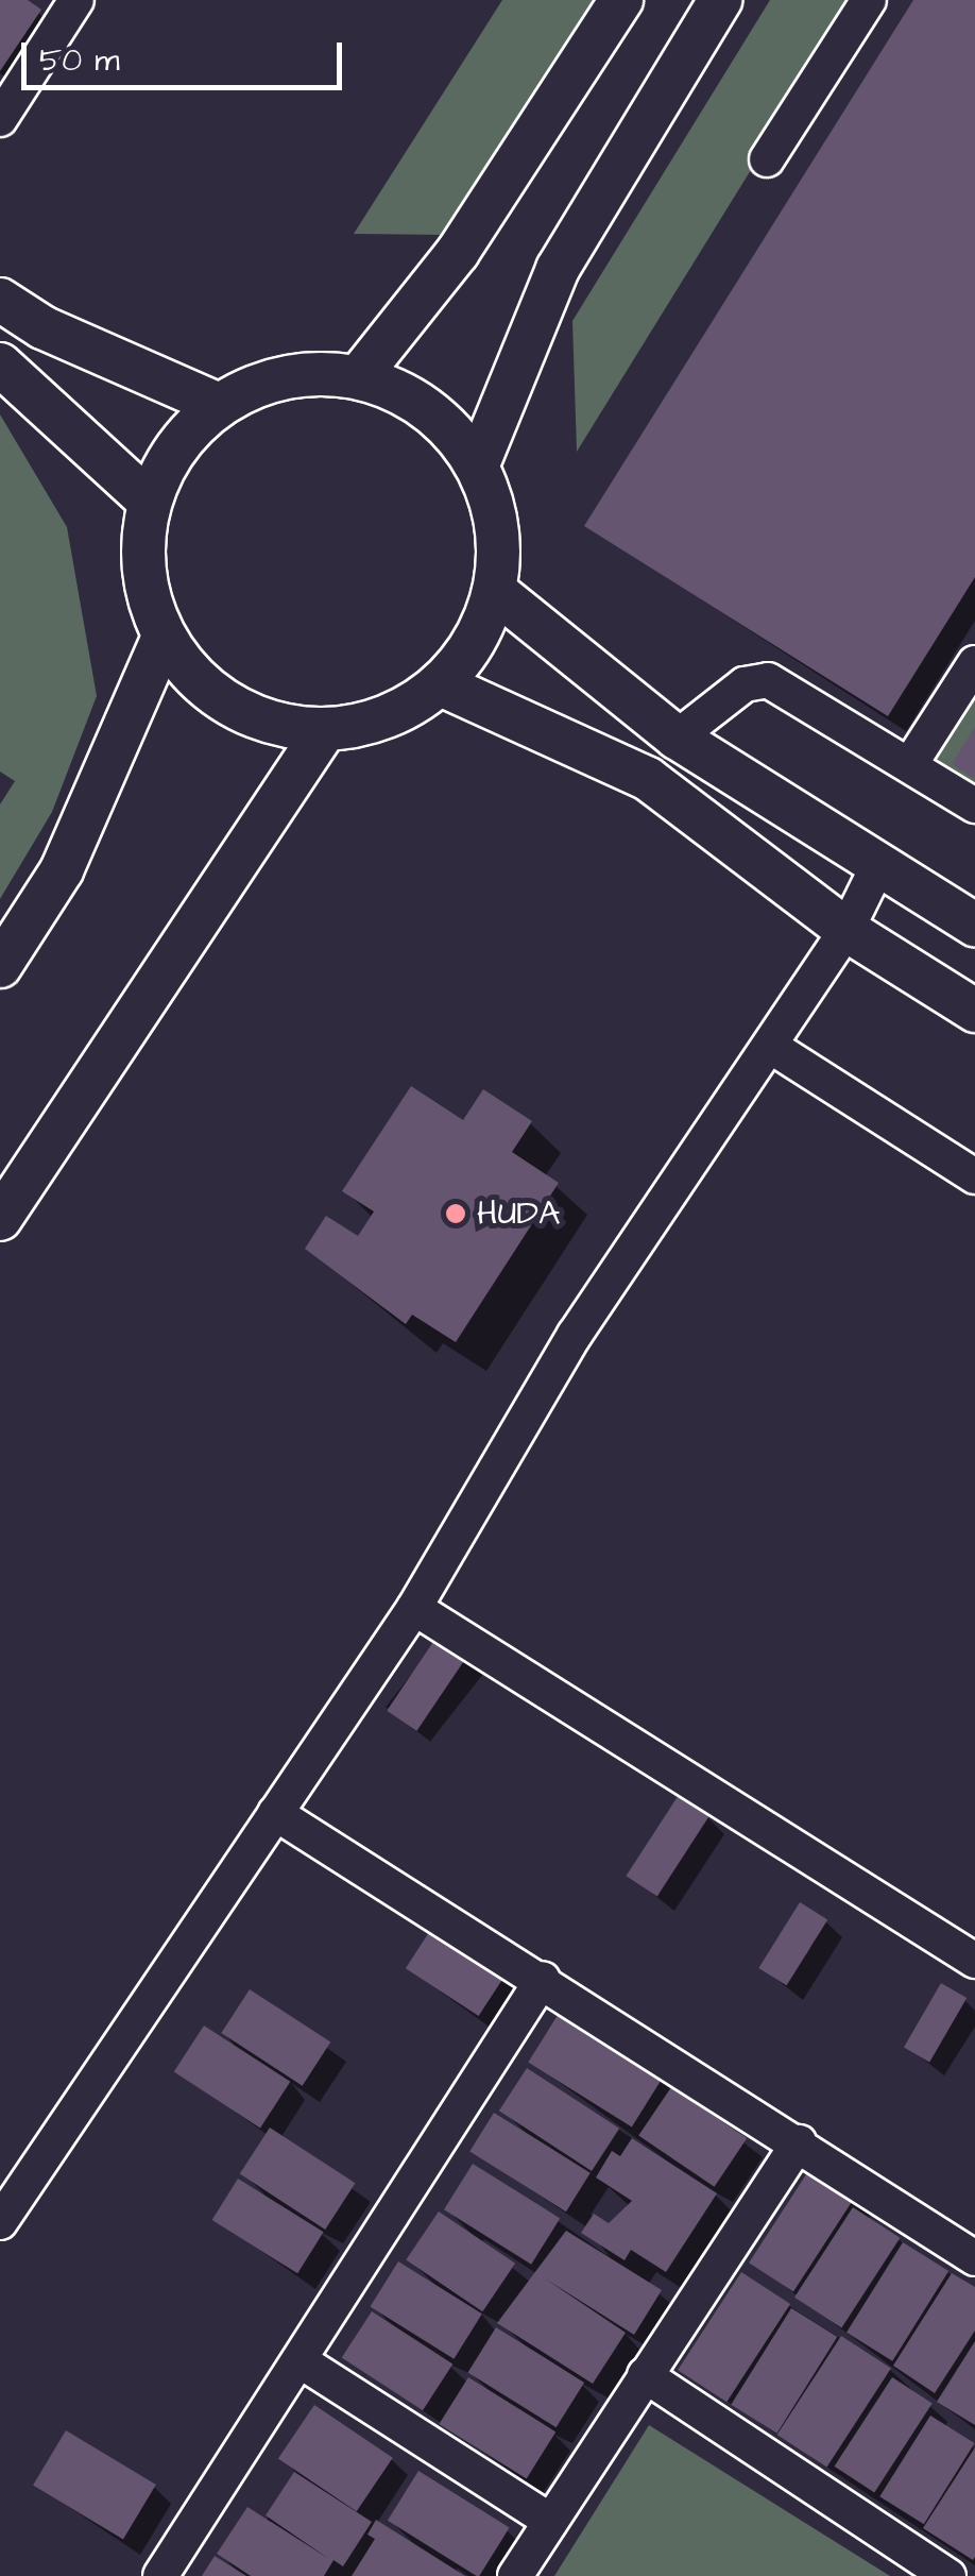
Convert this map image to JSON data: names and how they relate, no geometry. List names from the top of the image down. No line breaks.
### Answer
{"places":["HUDA"],"scale_bar":"50 m"}
